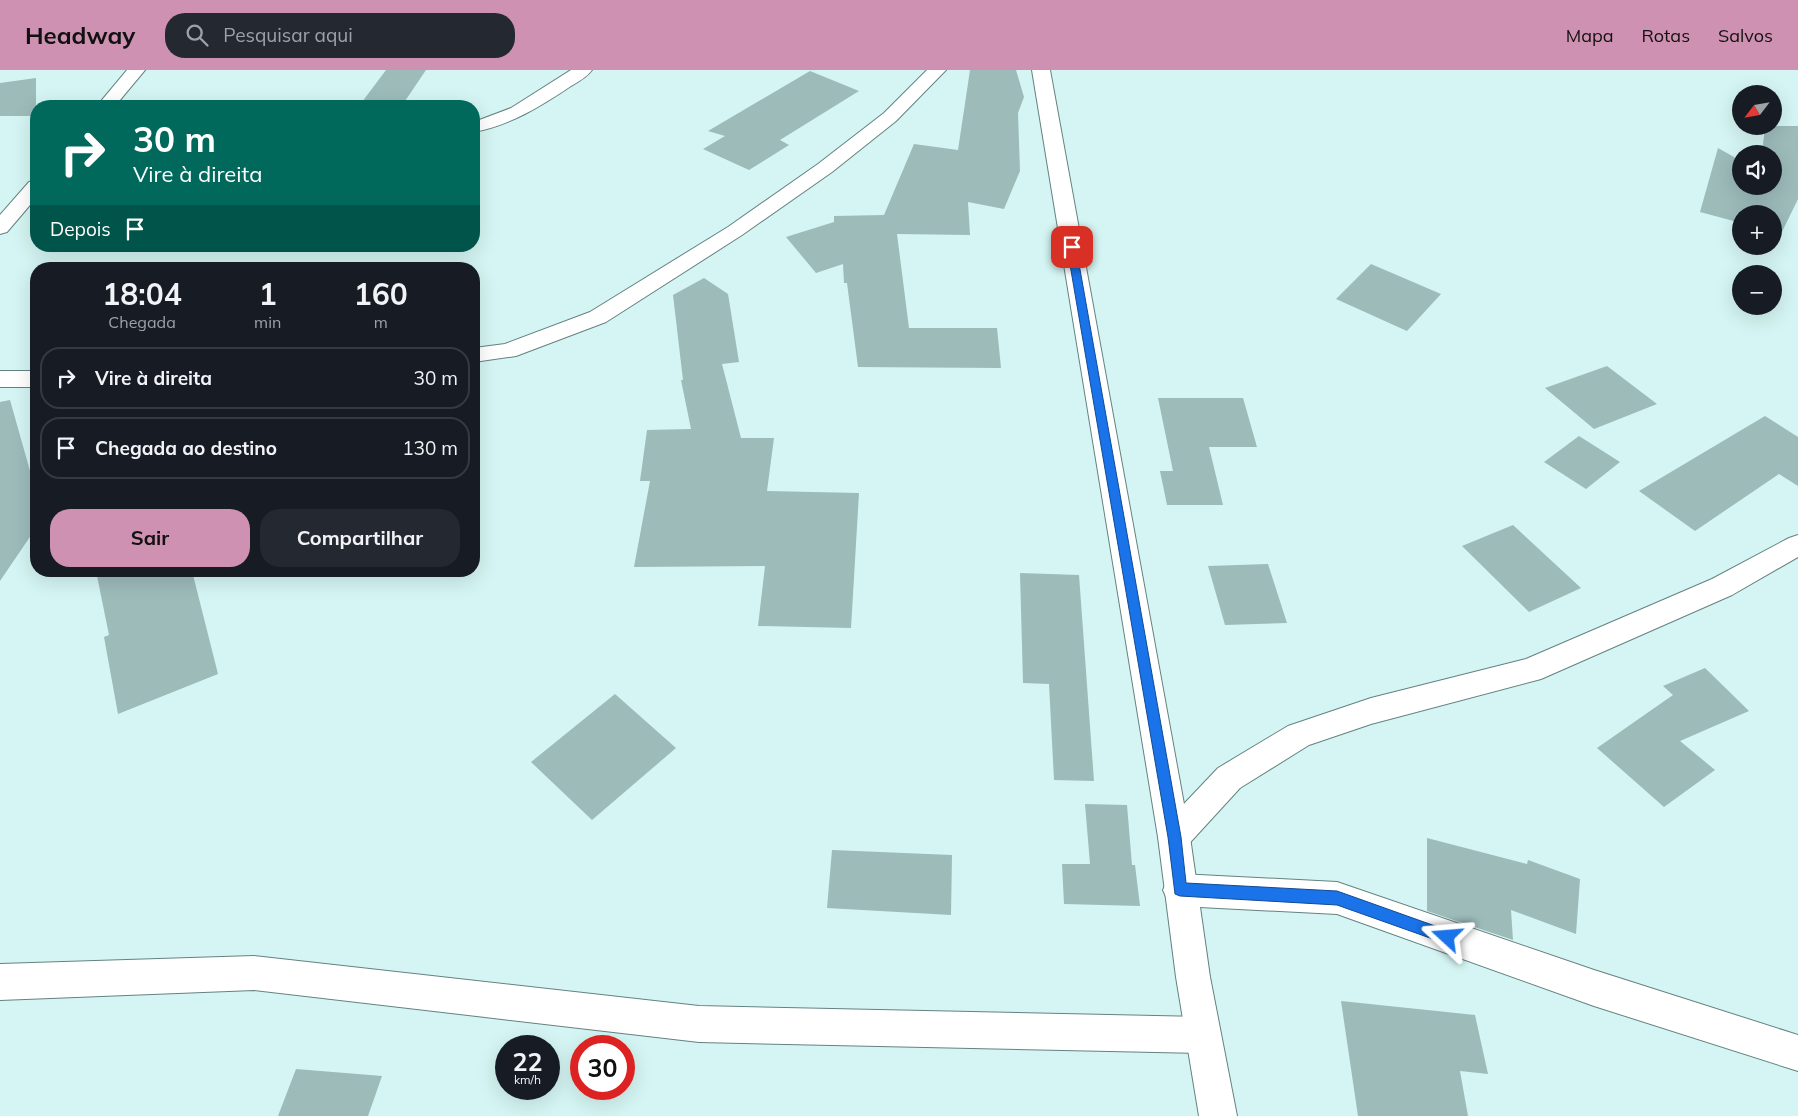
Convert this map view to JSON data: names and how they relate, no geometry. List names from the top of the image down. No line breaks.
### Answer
{"north":"bottom left","page":{"header":"Headway","search":"Pesquisar aqui","nav":["Mapa","Rotas","Salvos"],"map_buttons":["+","−"],"turn":["30 m","Vire à direita"],"then":"Depois","eta":["18:04","Chegada","1","min","160","m"],"list":[{"name":"Vire à direita","value":"30 m"},{"name":"Chegada ao destino","value":"130 m"}],"buttons":["Sair","Compartilhar"],"speed":"22 km/h","limit":"30"}}
